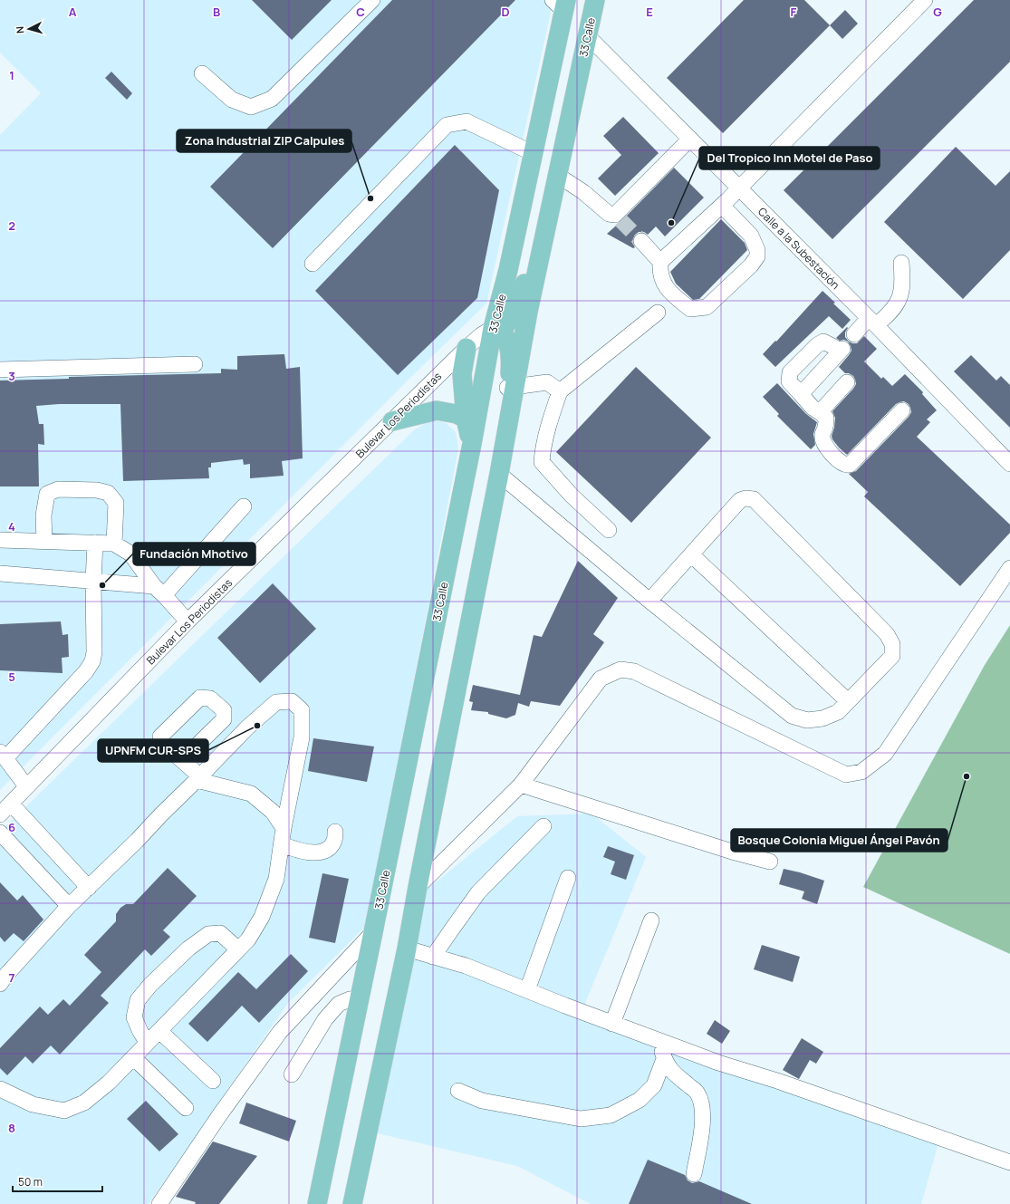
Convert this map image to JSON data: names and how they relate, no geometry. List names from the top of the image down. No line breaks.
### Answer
{"streets":{"main road":["33 Calle"],"street":["Calle a la Subestación","Bulevar Los Periodistas"]},"crossings":[["33 Calle","Calle a la Subestación"],["33 Calle","Bulevar Los Periodistas"]],"places":["Zona Industrial ZIP Calpules","Del Tropico Inn Motel de Paso","Fundación Mhotivo","UPNFM CUR-SPS","Bosque Colonia Miguel Ángel Pavón"],"scale_bar":"50 m","north":"left","grid":{"columns":["A","B","C","D","E","F","G"],"rows":["1","2","3","4","5","6","7","8"]}}
